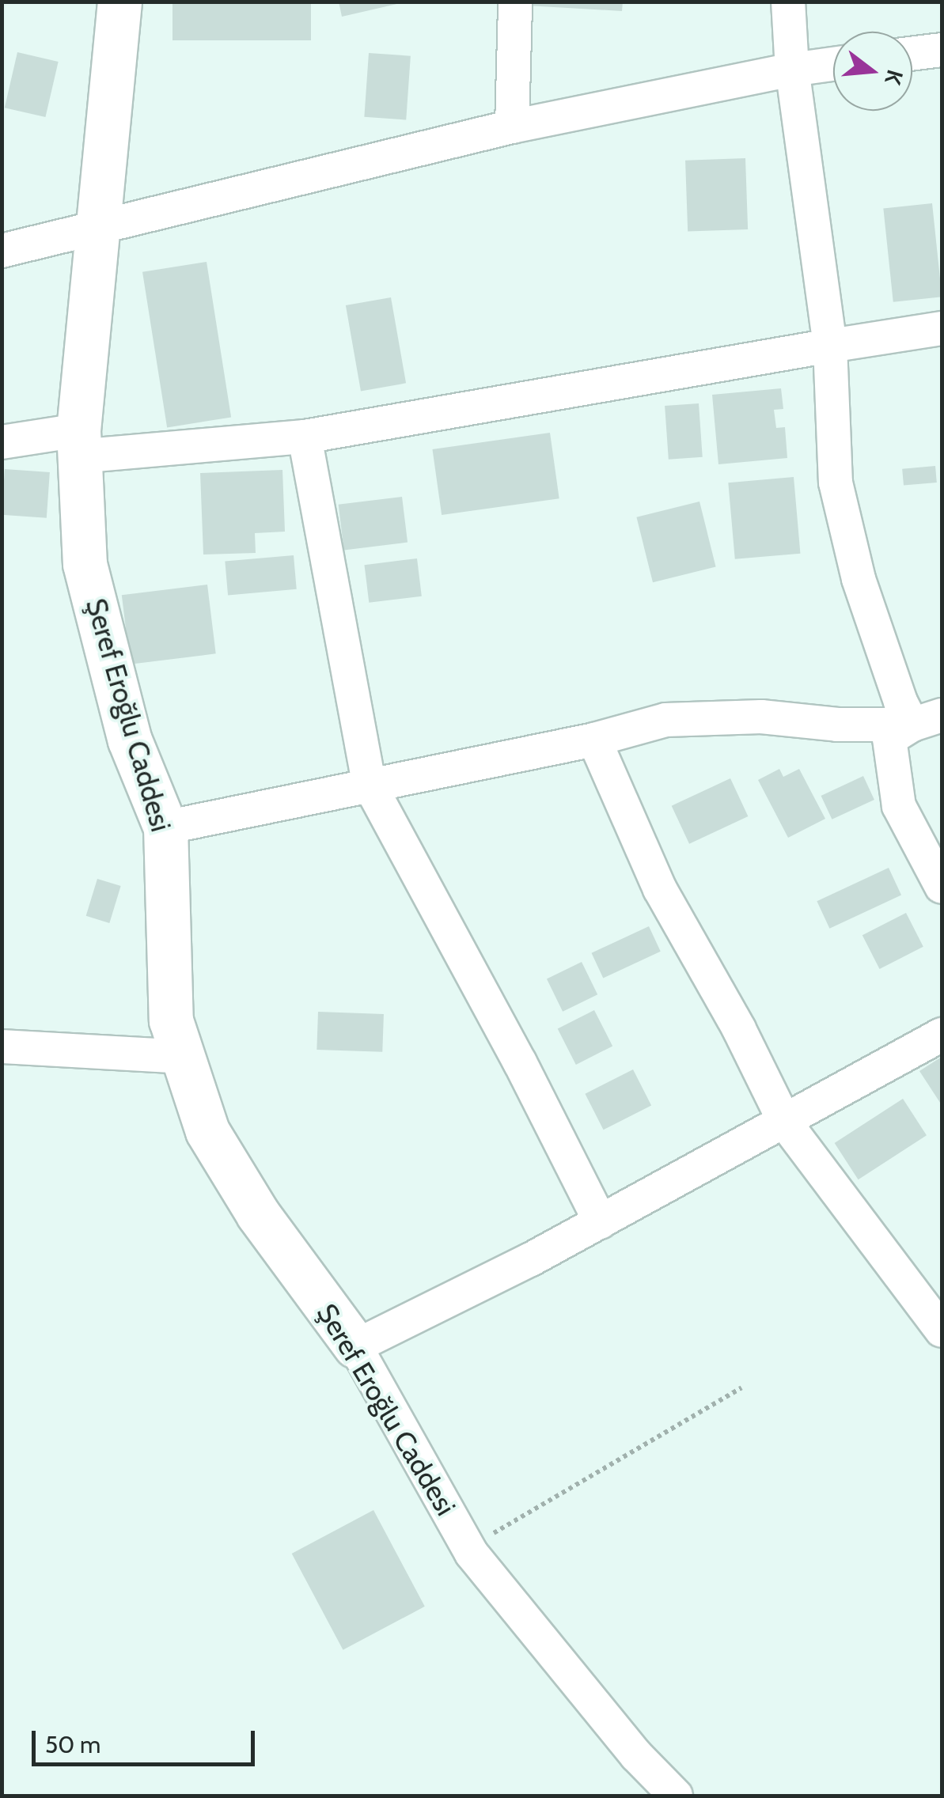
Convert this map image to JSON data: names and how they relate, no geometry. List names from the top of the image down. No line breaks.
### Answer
{"streets":{"street":["Şeref Eroğlu Caddesi"]},"scale_bar":"50 m","north":"right"}
